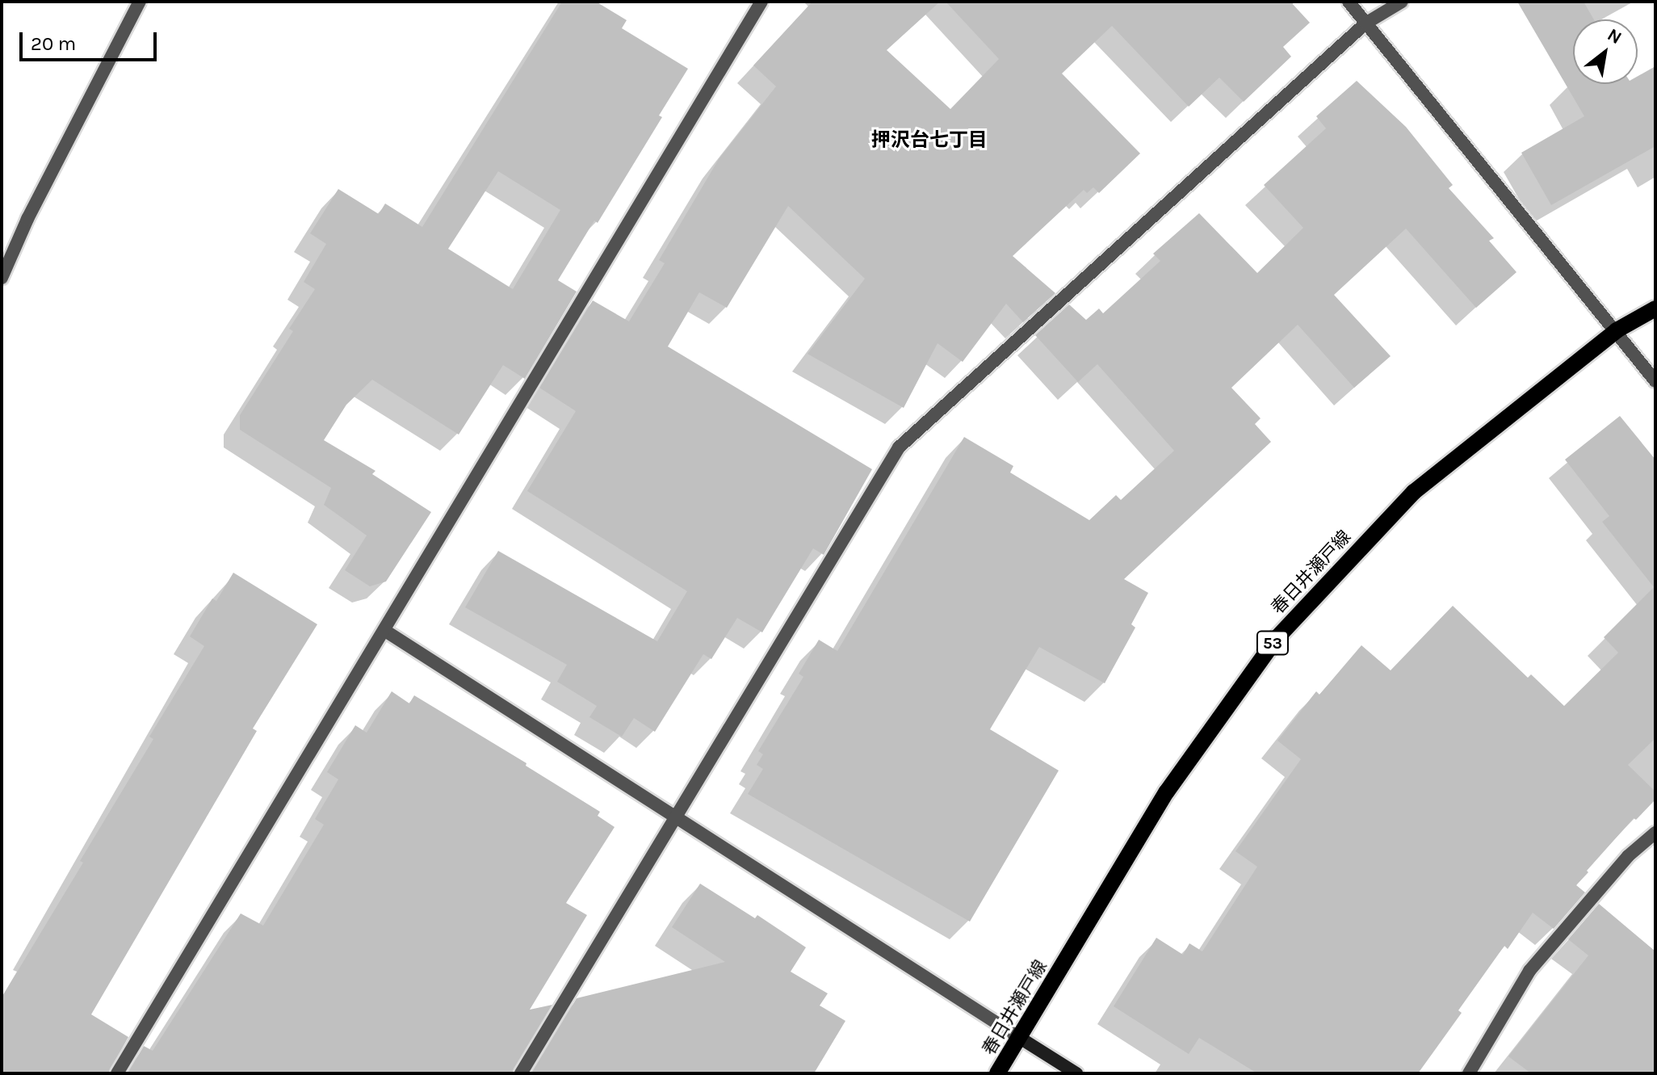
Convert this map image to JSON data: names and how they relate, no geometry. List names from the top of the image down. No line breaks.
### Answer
{"streets":{"main road":["春日井瀬戸線","53"]},"districts":["押沢台七丁目"],"scale_bar":"20 m","north":"top right"}
